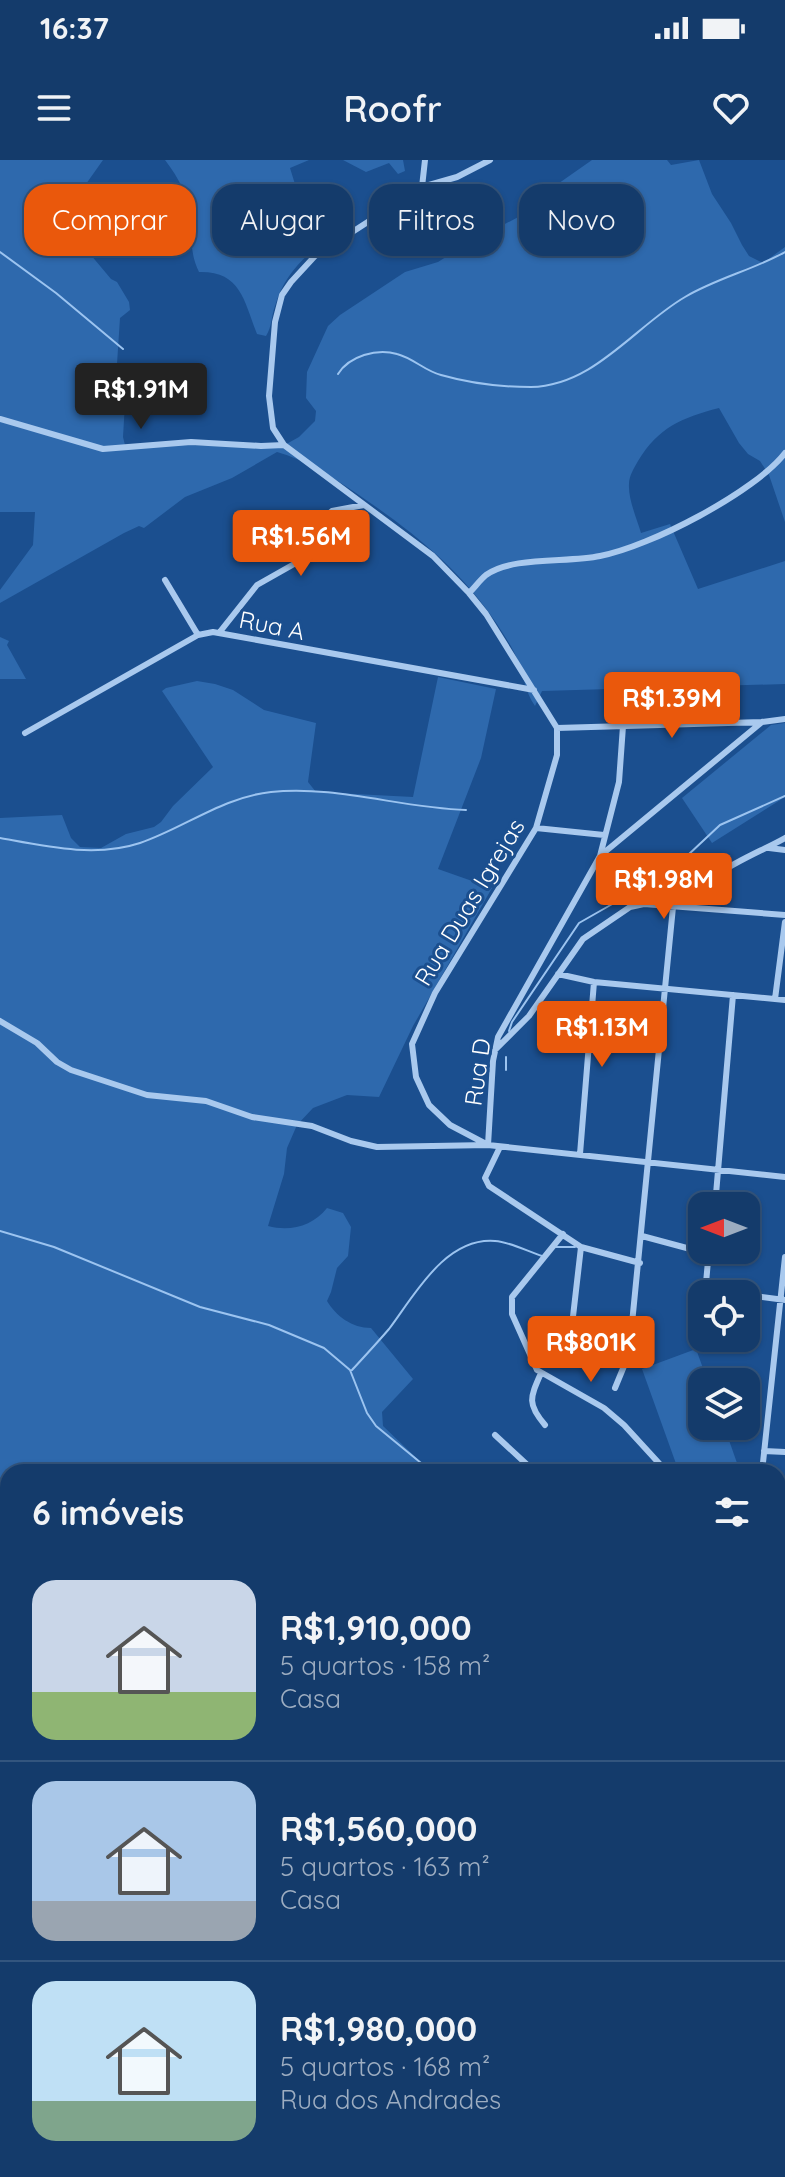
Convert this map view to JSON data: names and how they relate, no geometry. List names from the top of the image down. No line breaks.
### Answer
{"streets":{"street":["Rua A","Rua Duas Igrejas","Rua D"]},"crossings":[["Rua Duas Igrejas","Rua D"]],"north":"left","page":{"status":"16:37","header":"Roofr","chip":["Comprar","Alugar","Filtros","Novo"],"price":["R$1.91M","R$1.56M","R$1.39M","R$1.98M","R$1.13M","R$801K"],"heading":"6 imóveis","list":[{"name":"R$1,910,000","note":"5 quartos · 158 m² · Casa"},{"name":"R$1,560,000","note":"5 quartos · 163 m² · Casa"},{"name":"R$1,980,000","note":"5 quartos · 168 m² · Rua dos Andrades"}]}}
